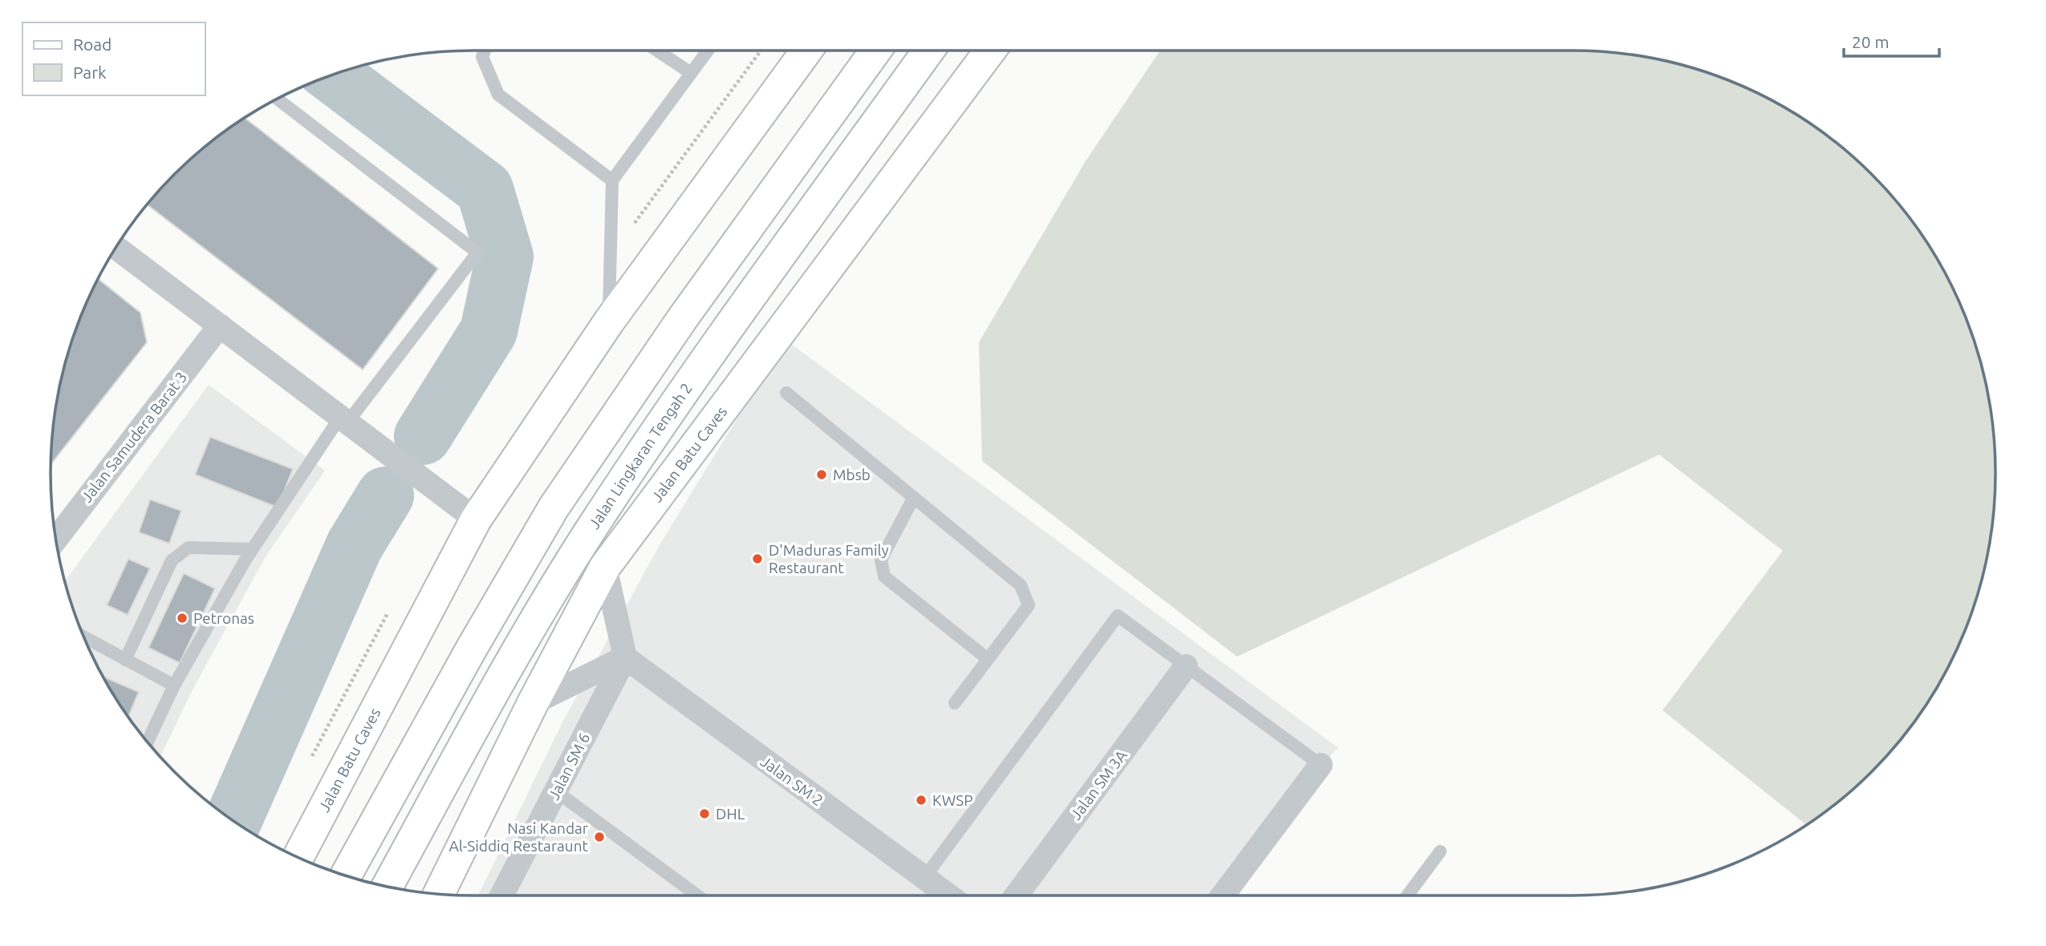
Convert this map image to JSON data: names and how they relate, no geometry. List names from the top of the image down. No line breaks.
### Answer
{"streets":{"main road":["Jalan Batu Caves","Jalan Lingkaran Tengah 2"],"street":["Jalan Samudera Barat 3","Jalan SM 6","Jalan SM 2","Jalan SM 3A"]},"crossings":[["Jalan SM 6","Jalan SM 2"]],"places":["Mbsb","D'Maduras Family Restaurant","Petronas","KWSP","DHL","Nasi Kandar Al-Siddiq Restaraunt"],"legend":["Road","Park"],"scale_bar":"20 m"}
